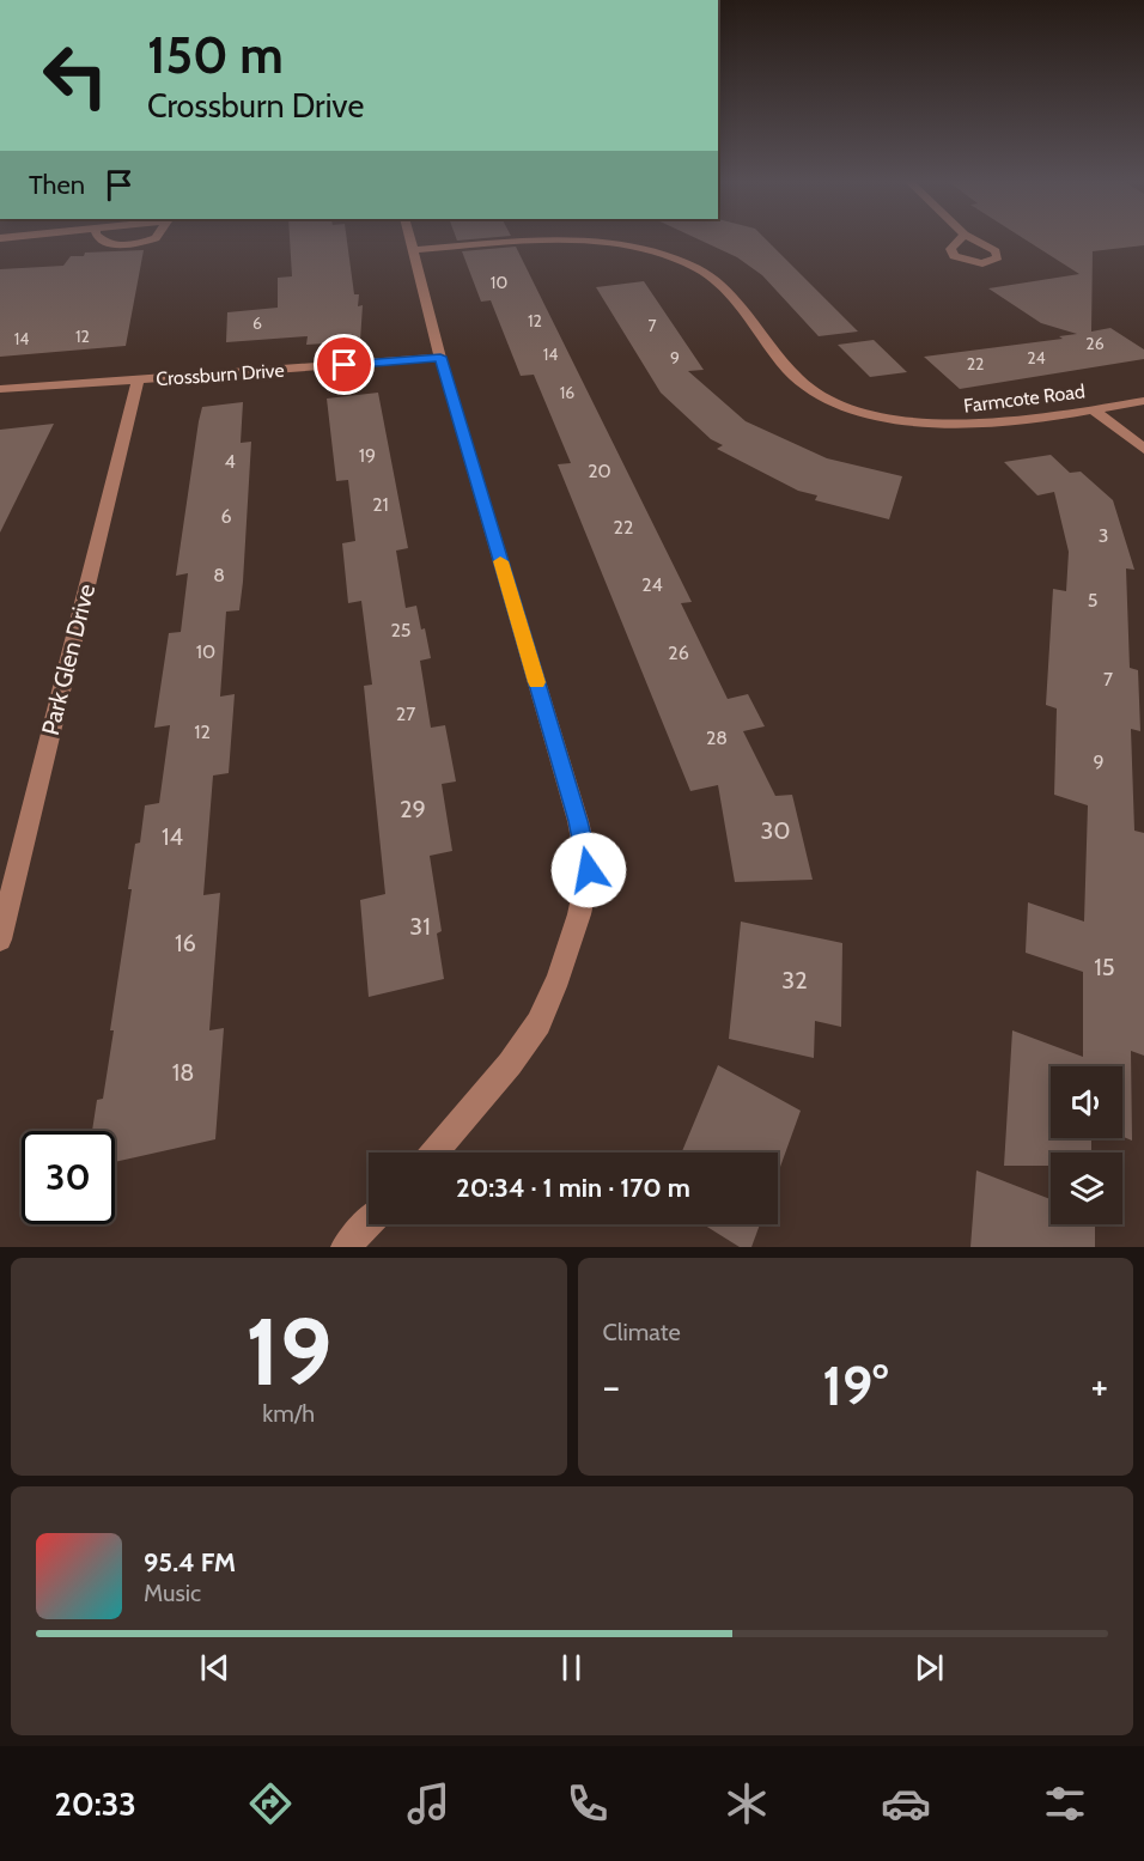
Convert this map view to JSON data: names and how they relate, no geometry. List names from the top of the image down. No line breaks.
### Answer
{"streets":{"street":["Crossburn Drive","Farmcote Road","Park Glen Drive"]},"crossings":[["Crossburn Drive","Park Glen Drive"]],"house_numbers":["10","12","6","7","12","14","26","14","9","24","22","16","19","4","20","21","6","22","3","8","24","5","25","10","26","7","27","12","28","9","29","30","14","31","16","15","32","18"],"page":{"turn":["150 m","Crossburn Drive"],"then":"Then","limit":"30","trip":"20:34 · 1 min · 170 m","tile":[["19","km/h"],"Climate"],"heat":["−","19°","+"],"song":["95.4 FM","Music"],"tabs":"20:33"}}
